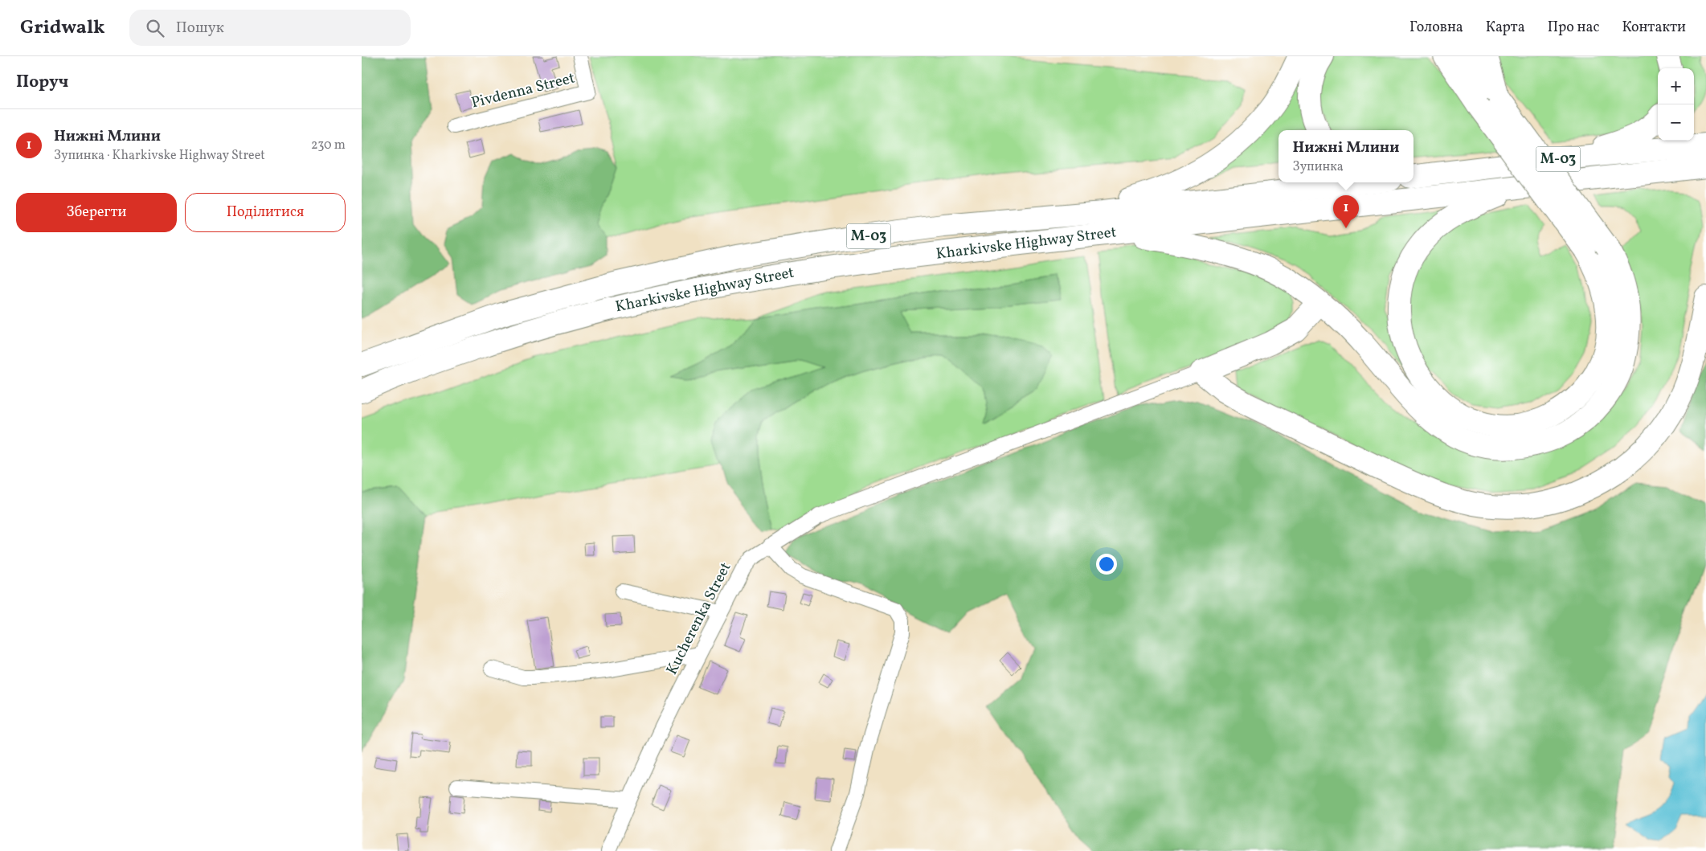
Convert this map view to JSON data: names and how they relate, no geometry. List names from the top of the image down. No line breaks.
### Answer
{"streets":{"highway":["М-03","Kharkivske Highway Street"],"street":["Pivdenna Street","Kucherenka Street"]},"page":{"header":"Gridwalk","search":"Пошук","nav":["Головна","Карта","Про нас","Контакти"],"heading":"Поруч","map_buttons":["+","−"],"list":[{"mark":"1","name":"Нижні Млини","note":"Зупинка · Kharkivske Highway Street","value":"230 m"}],"popup":["Нижні Млини","Зупинка"],"buttons":["Зберегти","Поділитися"],"pins":"1"}}
